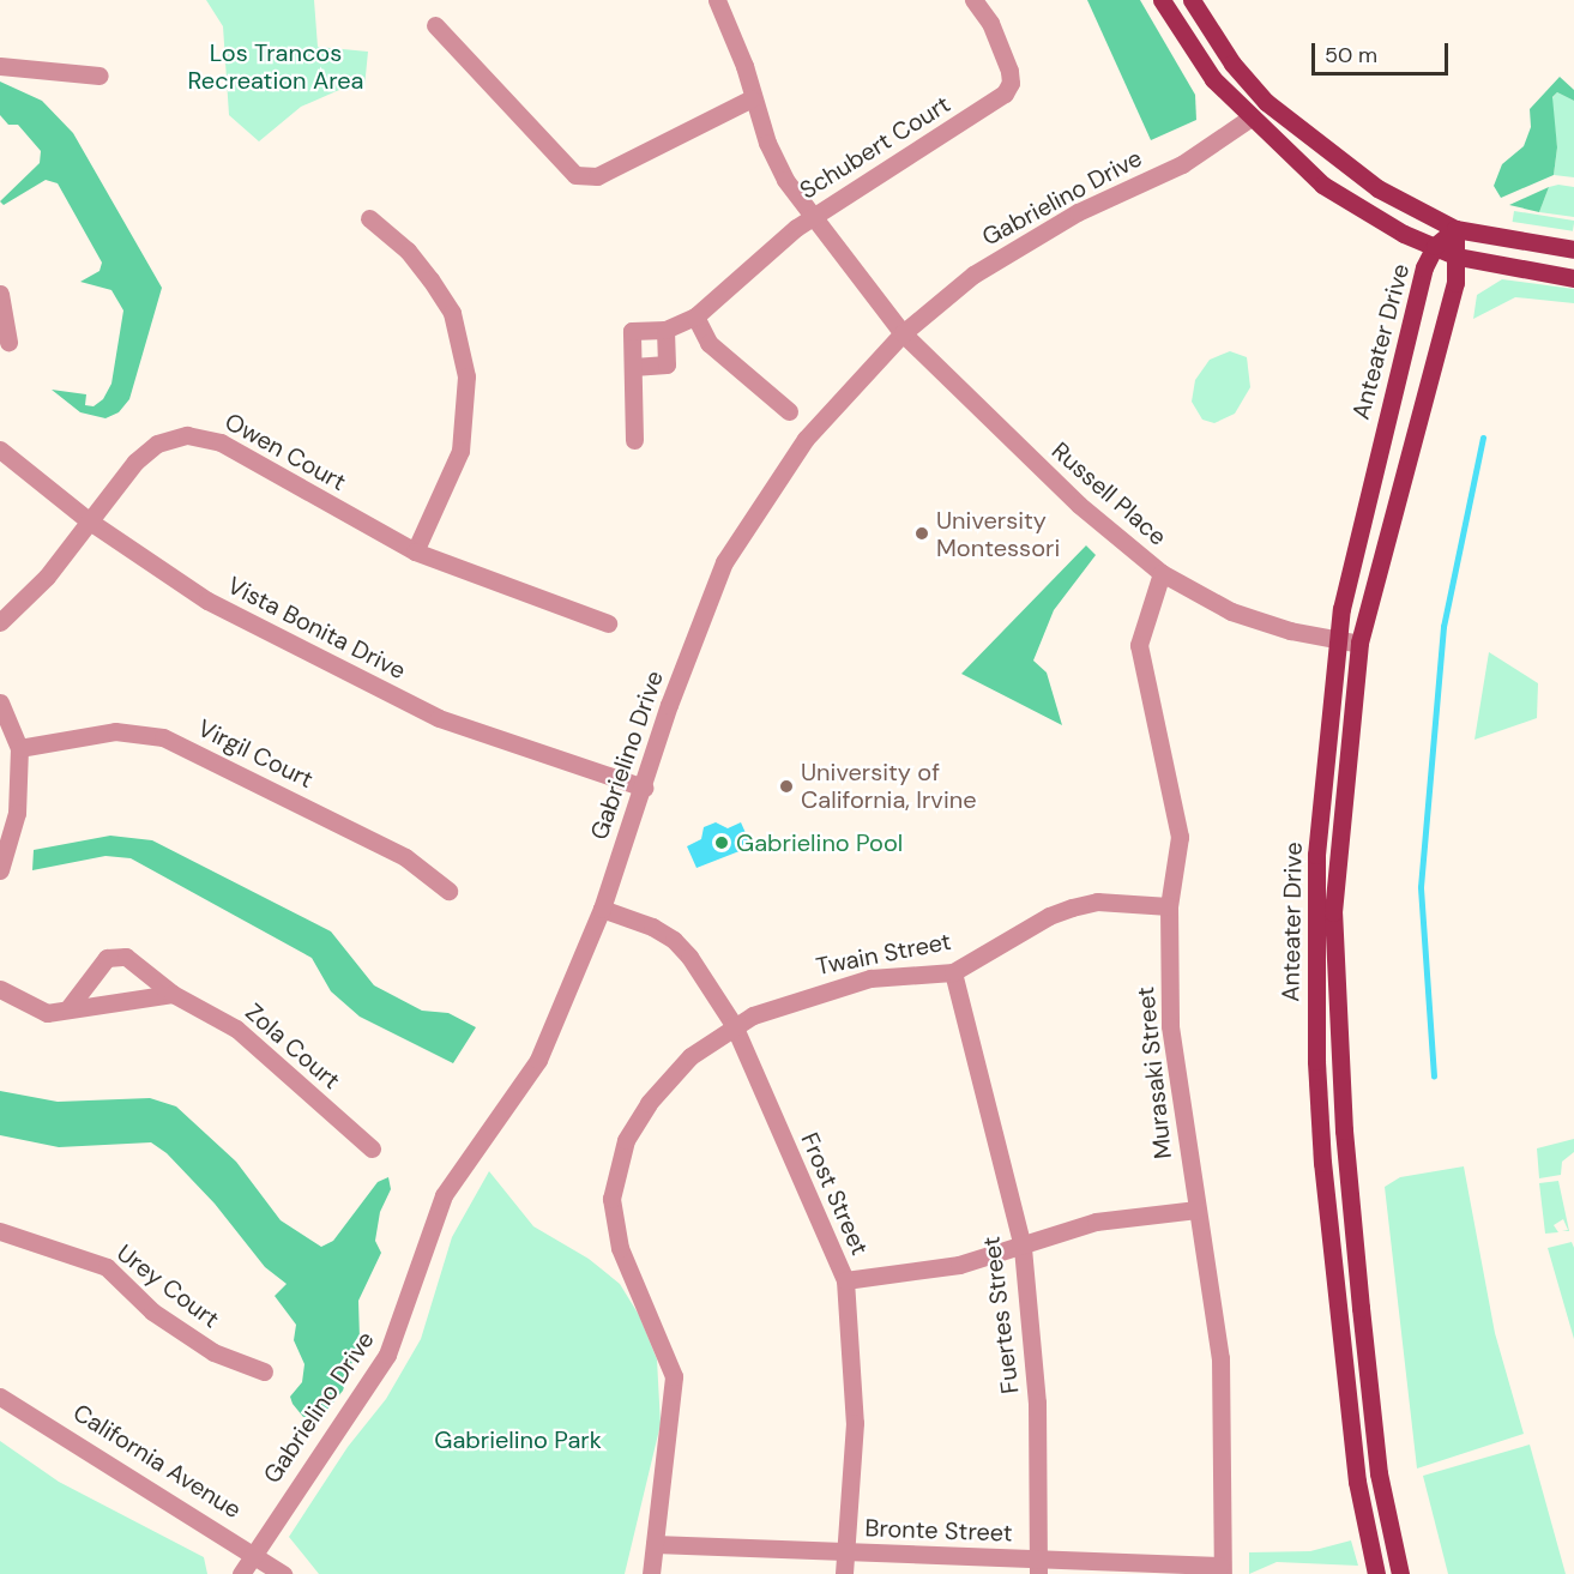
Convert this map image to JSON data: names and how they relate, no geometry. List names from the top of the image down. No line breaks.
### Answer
{"streets":{"main road":["Anteater Drive"],"street":["Schubert Court","Gabrielino Drive","Owen Court","Russell Place","Vista Bonita Drive","Virgil Court","Twain Street","Zola Court","Murasaki Street","Frost Street","Urey Court","Fuertes Street","California Avenue","Bronte Street"]},"crossings":[["Schubert Court","Russell Place"],["Gabrielino Drive","Russell Place"],["Gabrielino Drive","Vista Bonita Drive"],["Gabrielino Drive","Frost Street"],["Gabrielino Drive","California Avenue"],["Anteater Drive","Russell Place"],["Owen Court","Vista Bonita Drive"],["Russell Place","Murasaki Street"],["Twain Street","Murasaki Street"],["Twain Street","Frost Street"],["Twain Street","Fuertes Street"],["Twain Street","Bronte Street"],["Murasaki Street","Bronte Street"],["Frost Street","Bronte Street"],["Fuertes Street","Bronte Street"]],"parks":["Los Trancos Recreation Area","Gabrielino Park"],"places":["University Montessori","University of California, Irvine","Gabrielino Pool"],"scale_bar":"50 m"}
